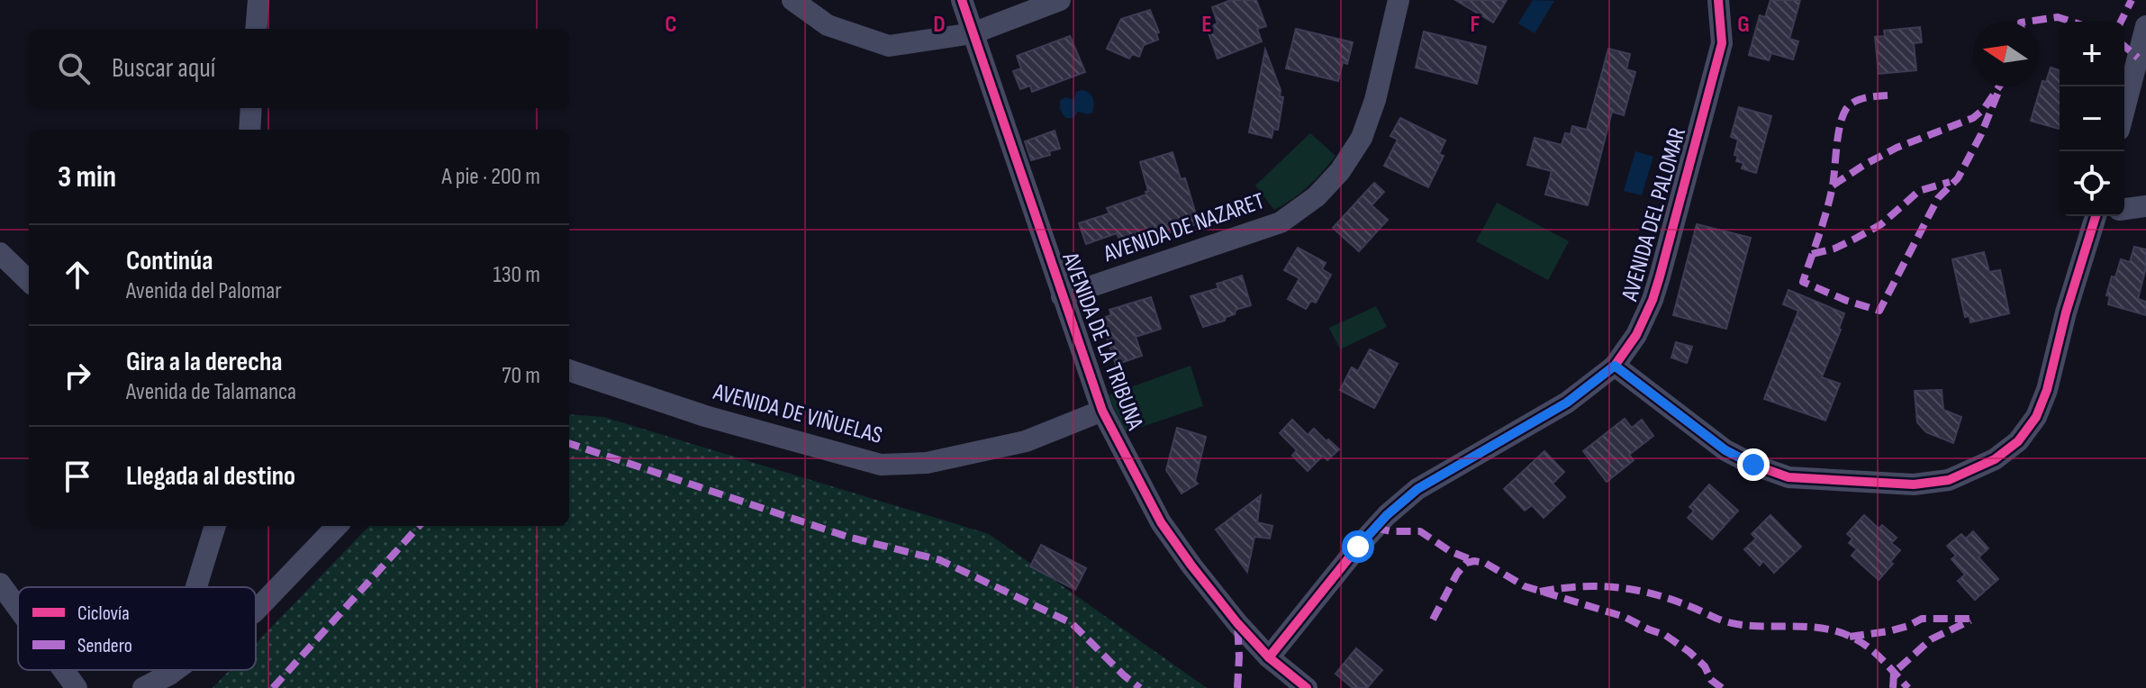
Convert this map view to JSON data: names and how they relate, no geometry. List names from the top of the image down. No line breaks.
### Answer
{"streets":{"street":["AVENIDA DEL PALOMAR","AVENIDA DE NAZARET","AVENIDA DE LA TRIBUNA","AVENIDA DE VIÑUELAS"]},"crossings":[["AVENIDA DEL PALOMAR","AVENIDA DE LA TRIBUNA"],["AVENIDA DE NAZARET","AVENIDA DE LA TRIBUNA"],["AVENIDA DE LA TRIBUNA","AVENIDA DE VIÑUELAS"]],"legend":["Ciclovía","Sendero"],"north":"left","page":{"map_buttons":["+","−"],"search":"Buscar aquí","heading":["3 min","A pie · 200 m"],"list":[["Continúa","Avenida del Palomar","130 m"],["Gira a la derecha","Avenida de Talamanca","70 m"],"Llegada al destino"]},"grid":{"columns":["C","D","E","F","G"]}}
